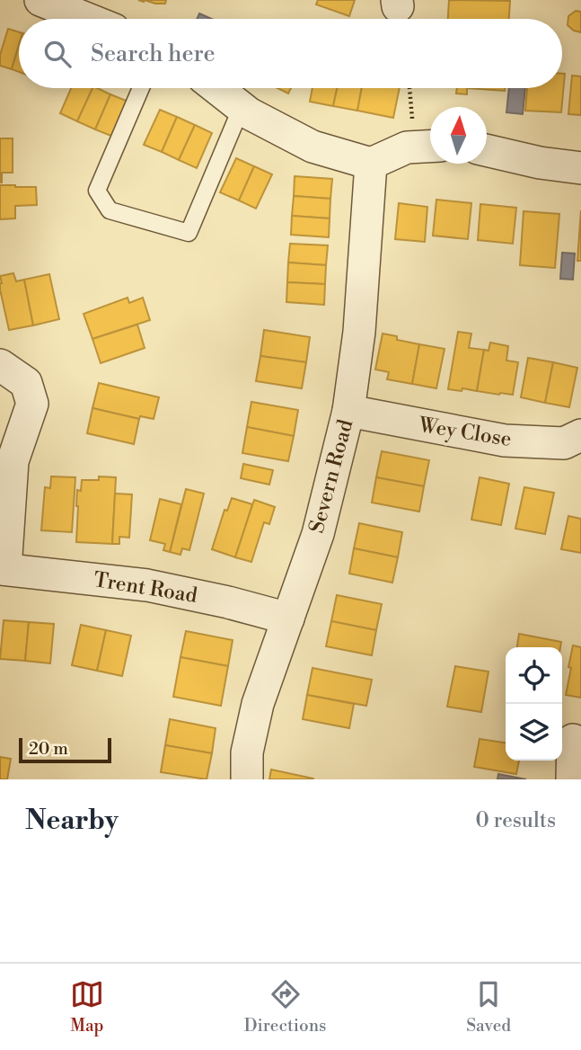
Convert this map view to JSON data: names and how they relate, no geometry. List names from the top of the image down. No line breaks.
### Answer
{"streets":{"street":["Wey Close","Severn Road","Trent Road"]},"crossings":[["Wey Close","Severn Road"],["Severn Road","Trent Road"]],"scale_bar":"20 m","north":"top","page":{"search":"Search here","scale":"20 m","heading":["Nearby","0 results"],"nav":["Map","Directions","Saved"]}}
